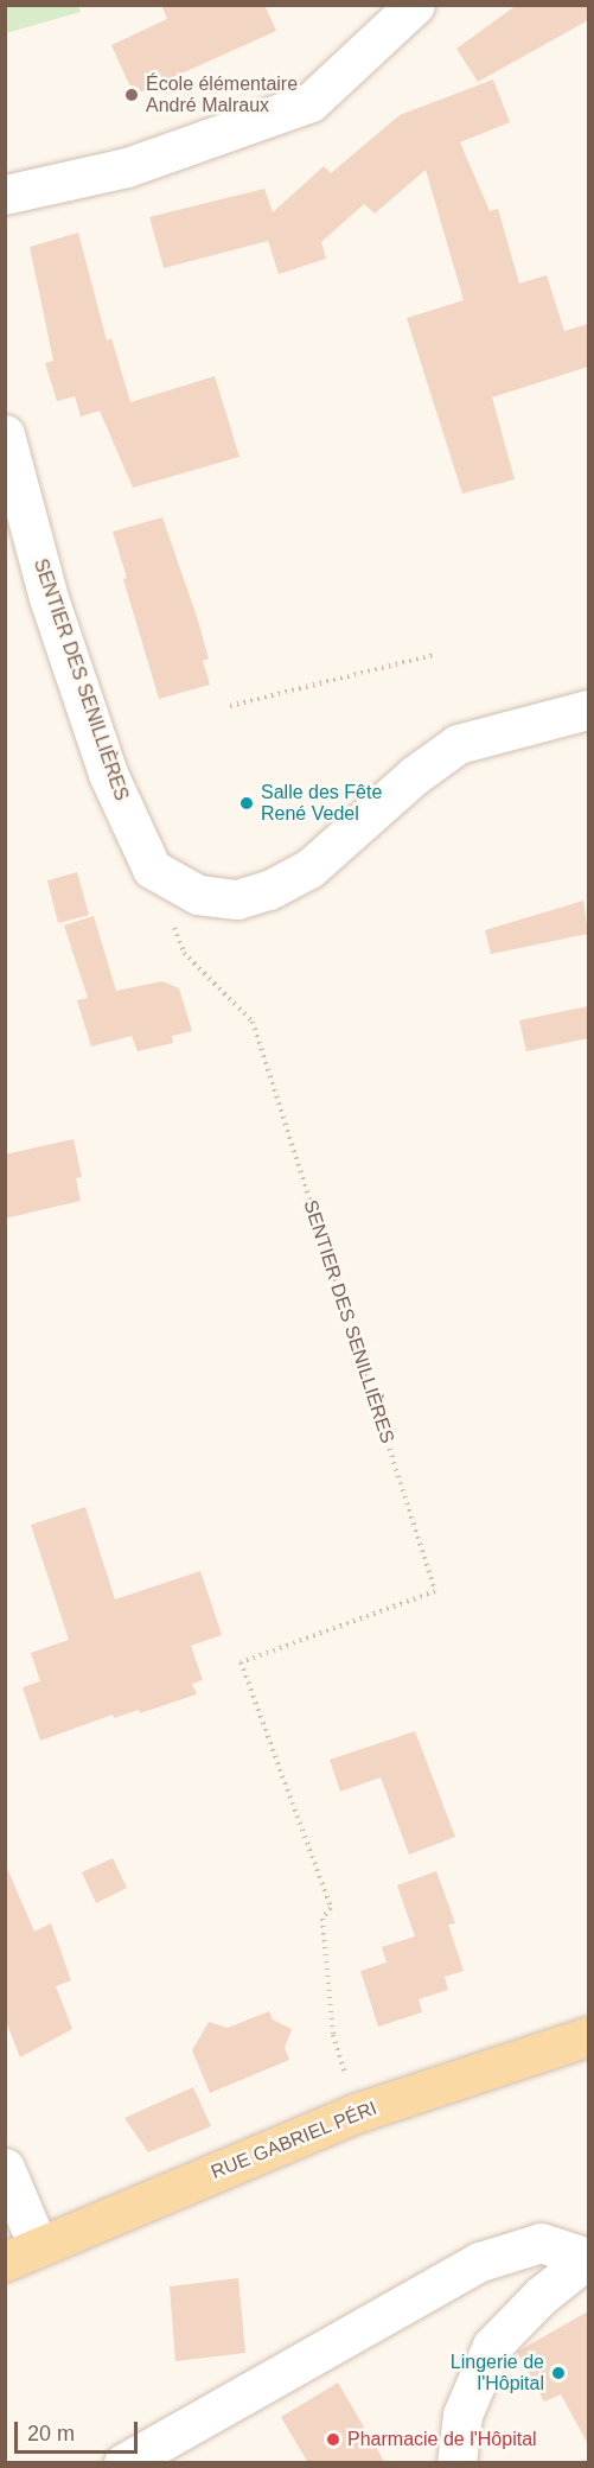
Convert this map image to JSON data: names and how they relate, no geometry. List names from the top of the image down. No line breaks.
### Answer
{"streets":{"main road":["RUE GABRIEL PÉRI"],"street":["SENTIER DES SENILLIÈRES"]},"crossings":[["SENTIER DES SENILLIÈRES","RUE GABRIEL PÉRI"]],"places":["École élémentaire André Malraux","Salle des Fête René Vedel","Lingerie de l'Hôpital","Pharmacie de l'Hôpital"],"scale_bar":"20 m"}
